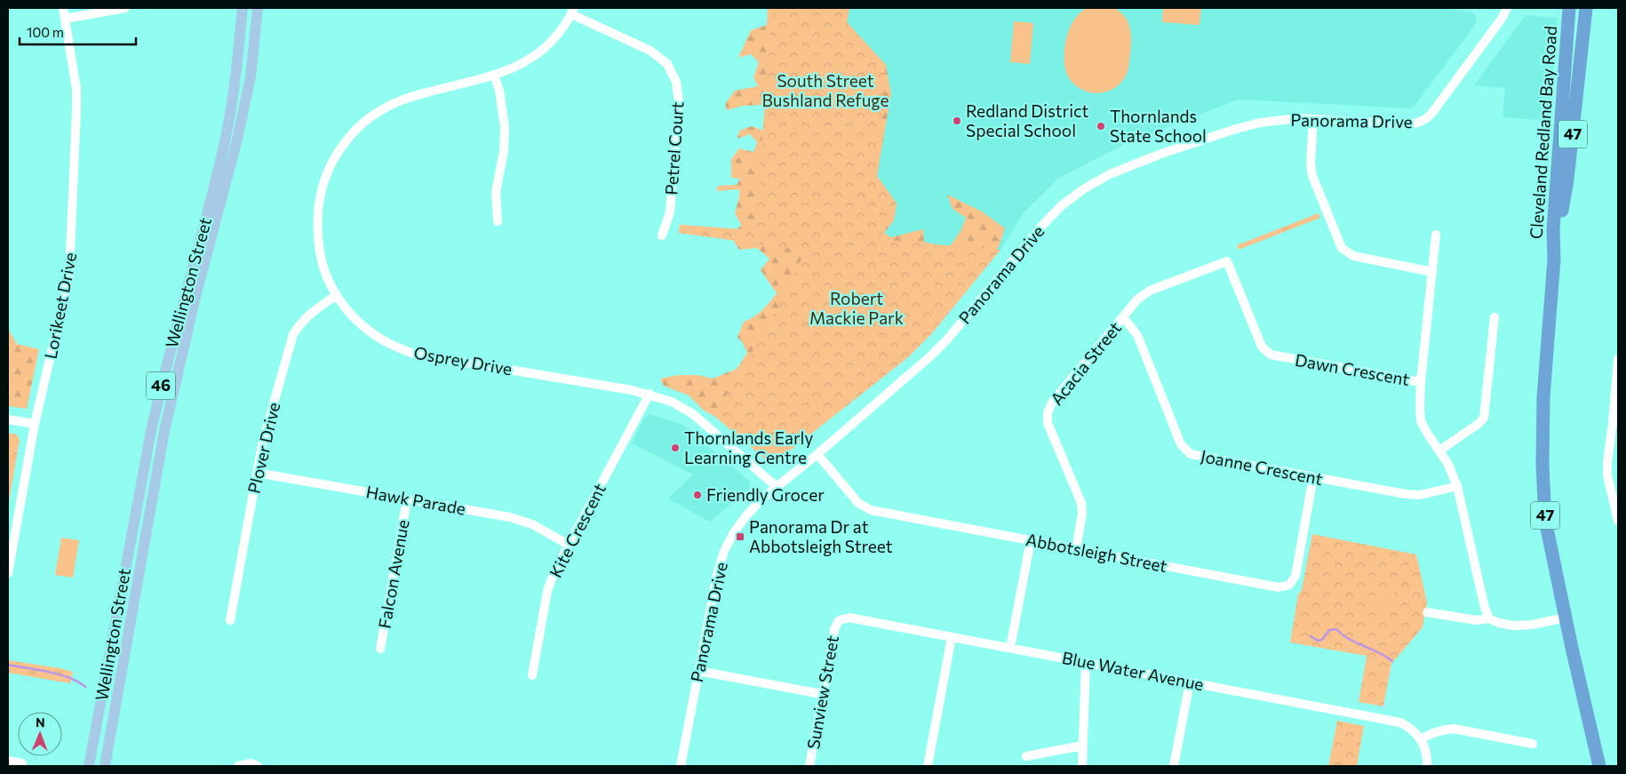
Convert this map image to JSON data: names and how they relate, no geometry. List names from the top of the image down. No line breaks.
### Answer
{"streets":{"highway":["Cleveland Redland Bay Road","47"],"main road":["Wellington Street","46"],"street":["Panorama Drive","Petrel Court","Lorikeet Drive","Osprey Drive","Acacia Street","Dawn Crescent","Plover Drive","Joanne Crescent","Hawk Parade","Kite Crescent","Abbotsleigh Street","Falcon Avenue","Blue Water Avenue","Sunview Street"]},"crossings":[["Panorama Drive","Osprey Drive"],["Panorama Drive","Abbotsleigh Street"],["Petrel Court","Osprey Drive"],["Osprey Drive","Plover Drive"],["Osprey Drive","Kite Crescent"],["Acacia Street","Dawn Crescent"],["Acacia Street","Joanne Crescent"],["Acacia Street","Abbotsleigh Street"],["Dawn Crescent","Joanne Crescent"],["Plover Drive","Hawk Parade"],["Joanne Crescent","Abbotsleigh Street"],["Hawk Parade","Kite Crescent"],["Hawk Parade","Falcon Avenue"],["Blue Water Avenue","Sunview Street"]],"parks":["South Street Bushland Refuge","Robert Mackie Park"],"places":{"other":["Redland District Special School","Thornlands State School","Thornlands Early Learning Centre","Friendly Grocer"],"transit":["Panorama Dr at Abbotsleigh Street"]},"scale_bar":"100 m","north":"top"}
